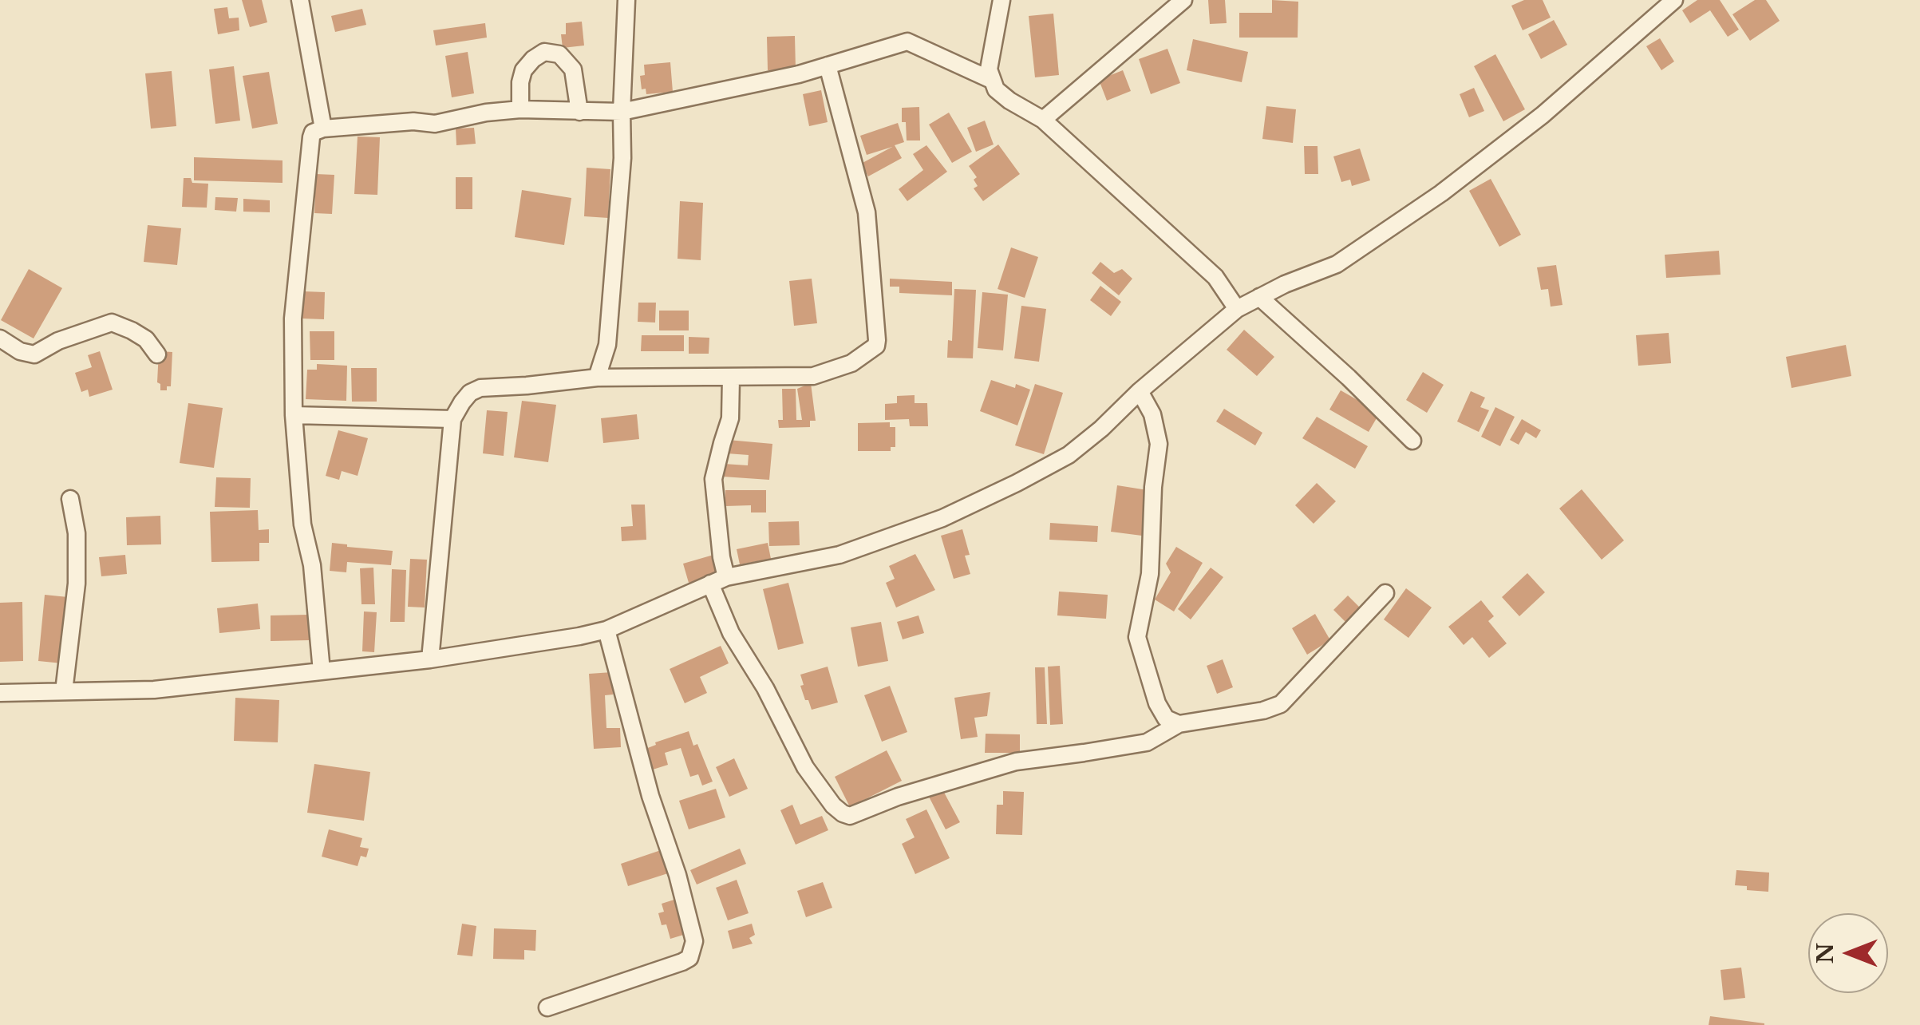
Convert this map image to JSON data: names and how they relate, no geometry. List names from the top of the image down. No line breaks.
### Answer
{"north":"left"}
